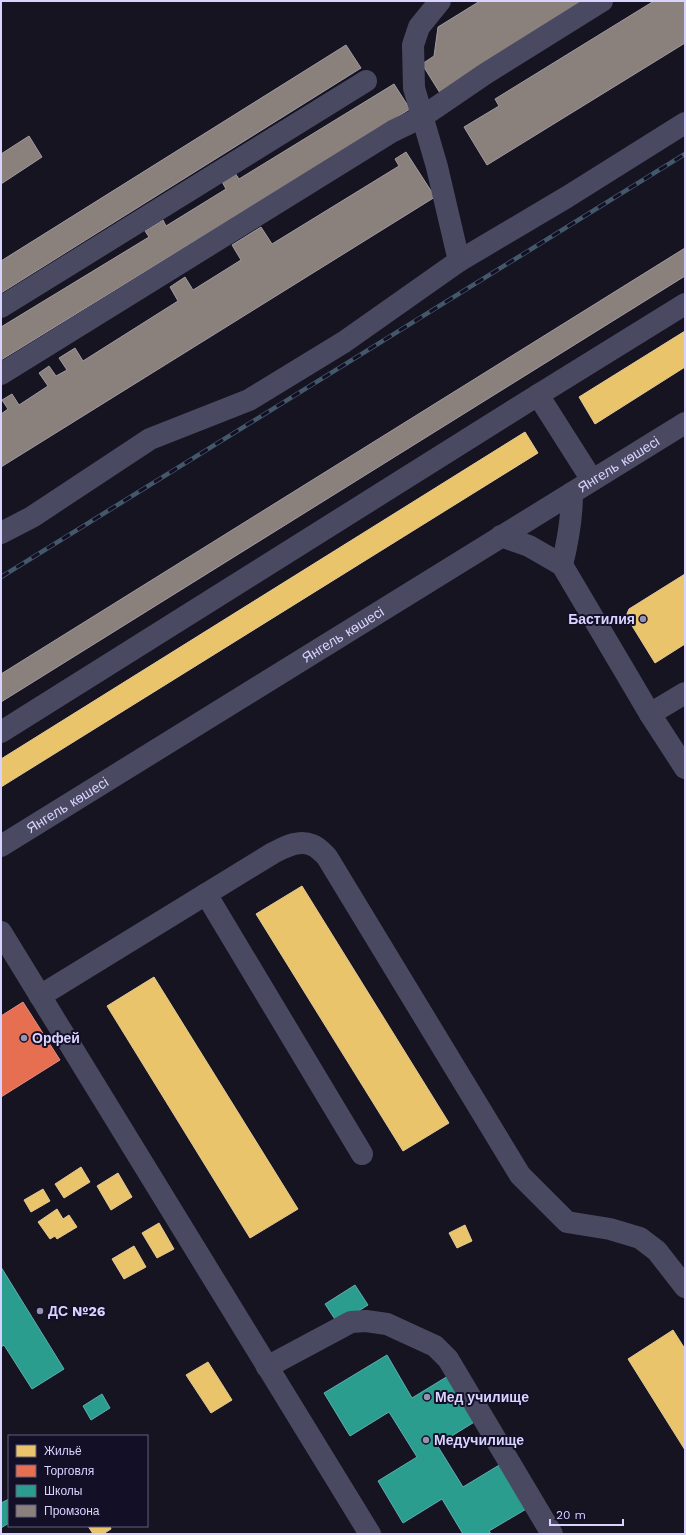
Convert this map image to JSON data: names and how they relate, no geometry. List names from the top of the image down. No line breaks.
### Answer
{"streets":{"street":["Янгель көшесі"]},"places":["Бастилия","Орфей","ДС №26","Мед училище","Медучилище"],"legend":["Жильё","Торговля","Школы","Промзона"],"scale_bar":"20 m"}
